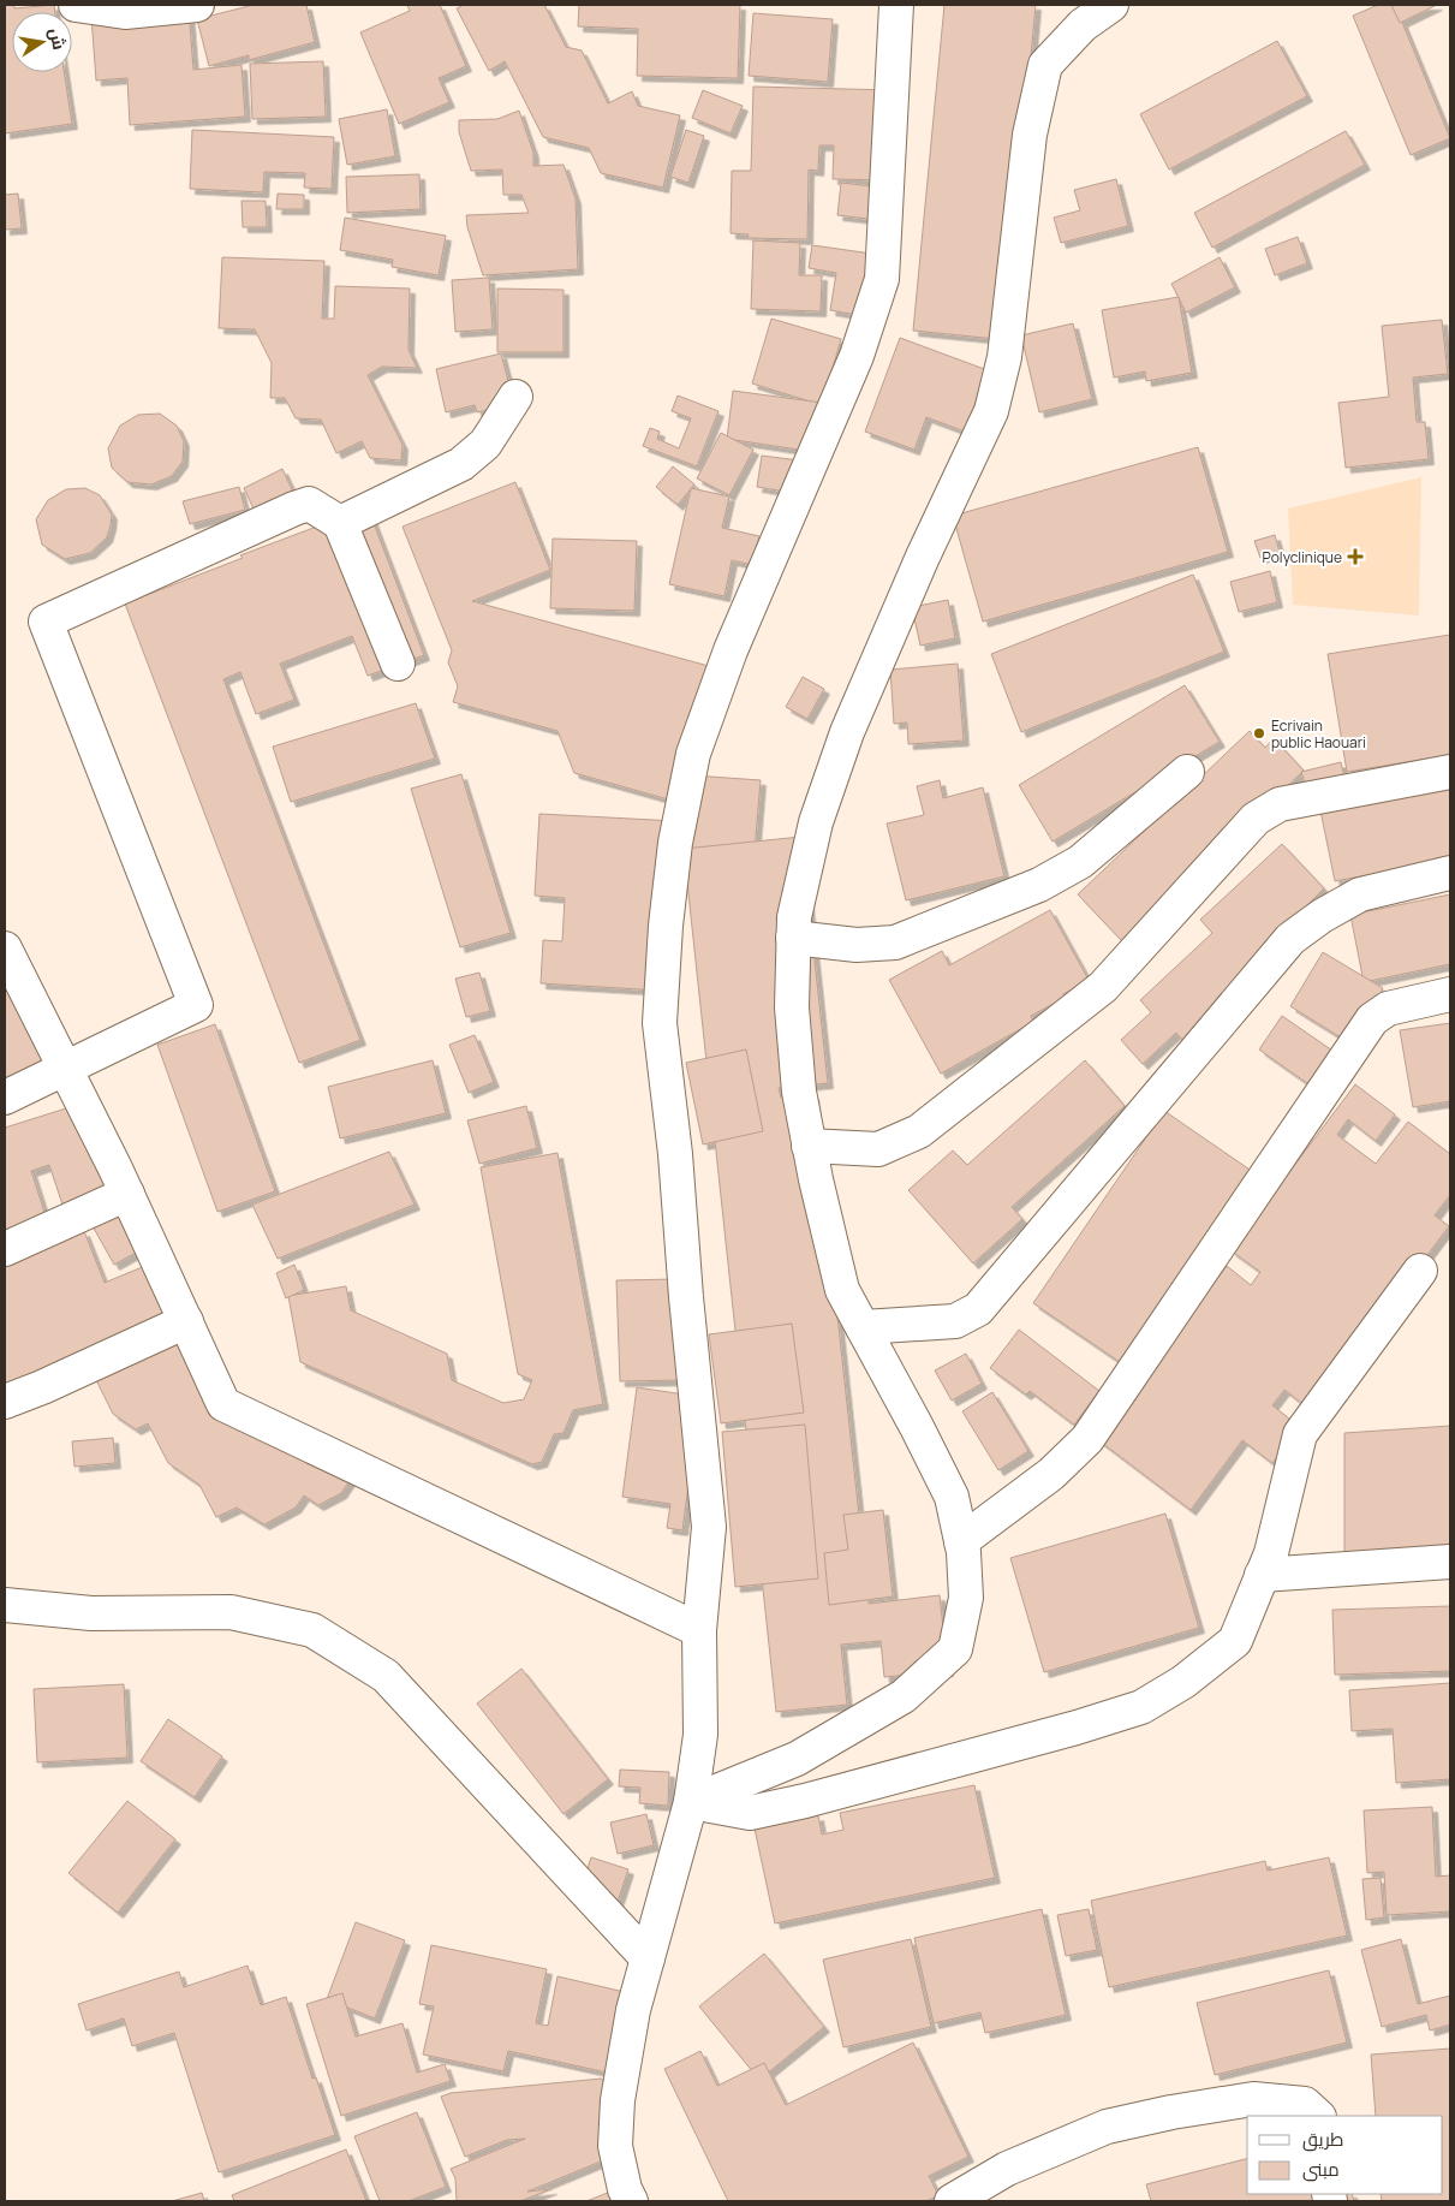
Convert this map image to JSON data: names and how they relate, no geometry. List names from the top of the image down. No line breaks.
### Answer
{"places":{"health":["Polyclinique"],"other":["Ecrivain public Haouari"]},"legend":["طريق","مبنى"],"north":"right"}
